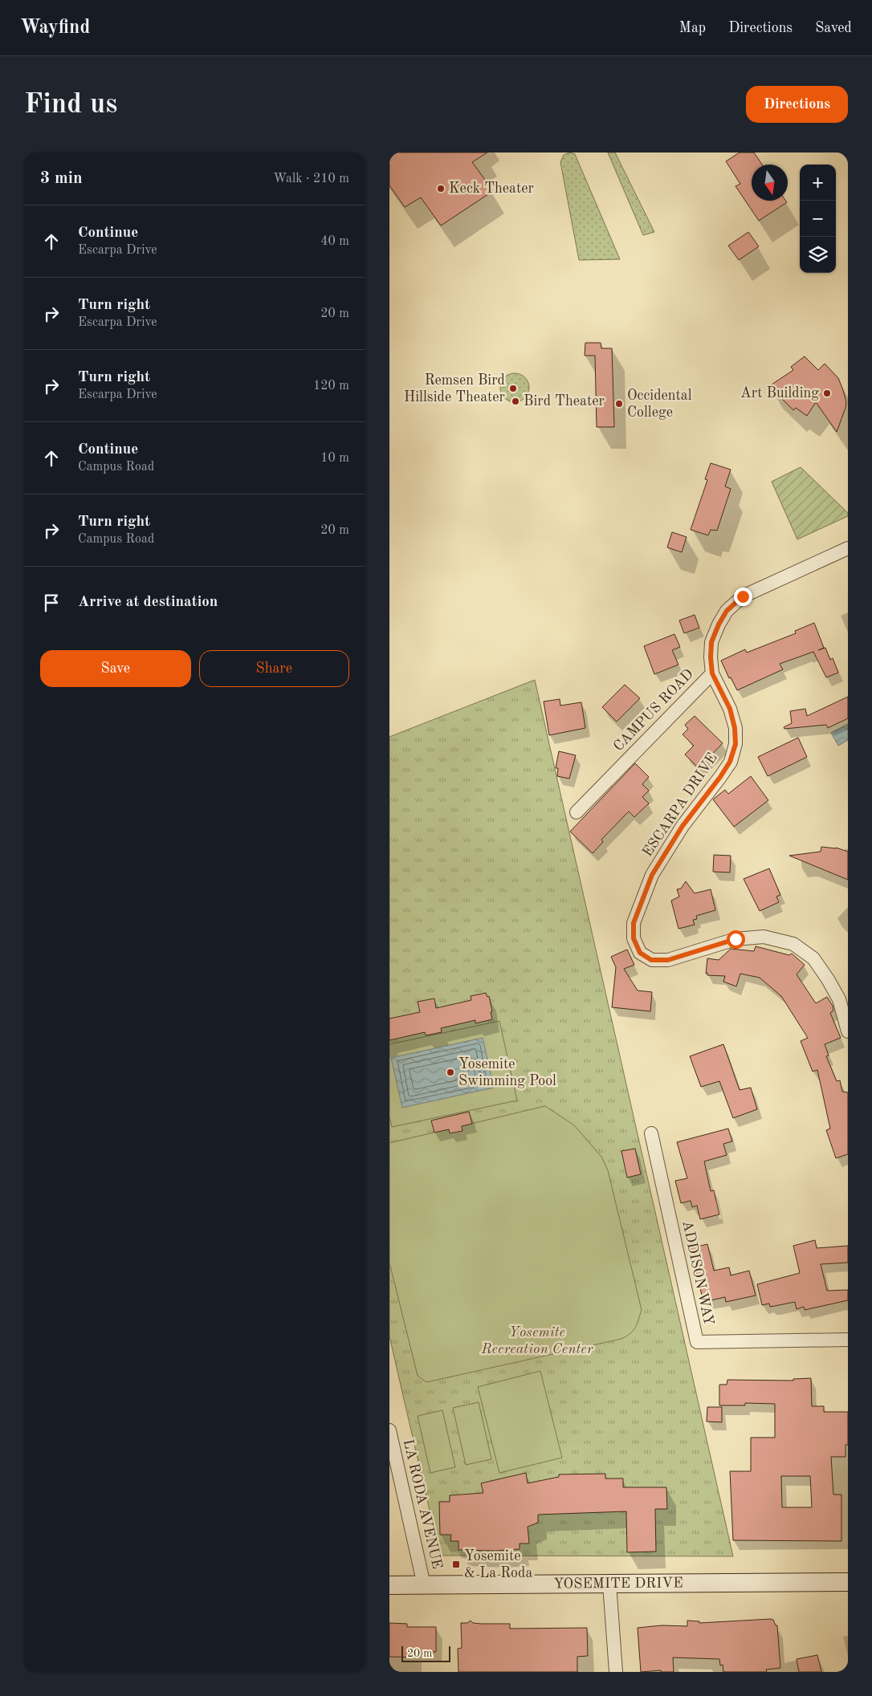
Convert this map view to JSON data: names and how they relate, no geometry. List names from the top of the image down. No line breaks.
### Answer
{"streets":{"street":["CAMPUS ROAD","ESCARPA DRIVE","ADDISON WAY","LA RODA AVENUE","YOSEMITE DRIVE"]},"crossings":[["CAMPUS ROAD","ESCARPA DRIVE"],["LA RODA AVENUE","YOSEMITE DRIVE"]],"parks":["Yosemite Recreation Center"],"places":{"other":["Keck Theater","Remsen Bird Hillside Theater","Art Building","Bird Theater","Occidental College","Yosemite Swimming Pool"],"transit":["Yosemite & La Roda"]},"scale_bar":"20 m","north":"bottom","page":{"header":"Wayfind","nav":["Map","Directions","Saved"],"buttons":["Directions",["Save","Share"]],"title":"Find us","heading":["3 min","Walk · 210 m"],"map_buttons":["+","−"],"list":[["Continue","Escarpa Drive","40 m"],["Turn right","Escarpa Drive","20 m"],["Turn right","Escarpa Drive","120 m"],["Continue","Campus Road","10 m"],["Turn right","Campus Road","20 m"],"Arrive at destination"],"scale":"20 m"}}
